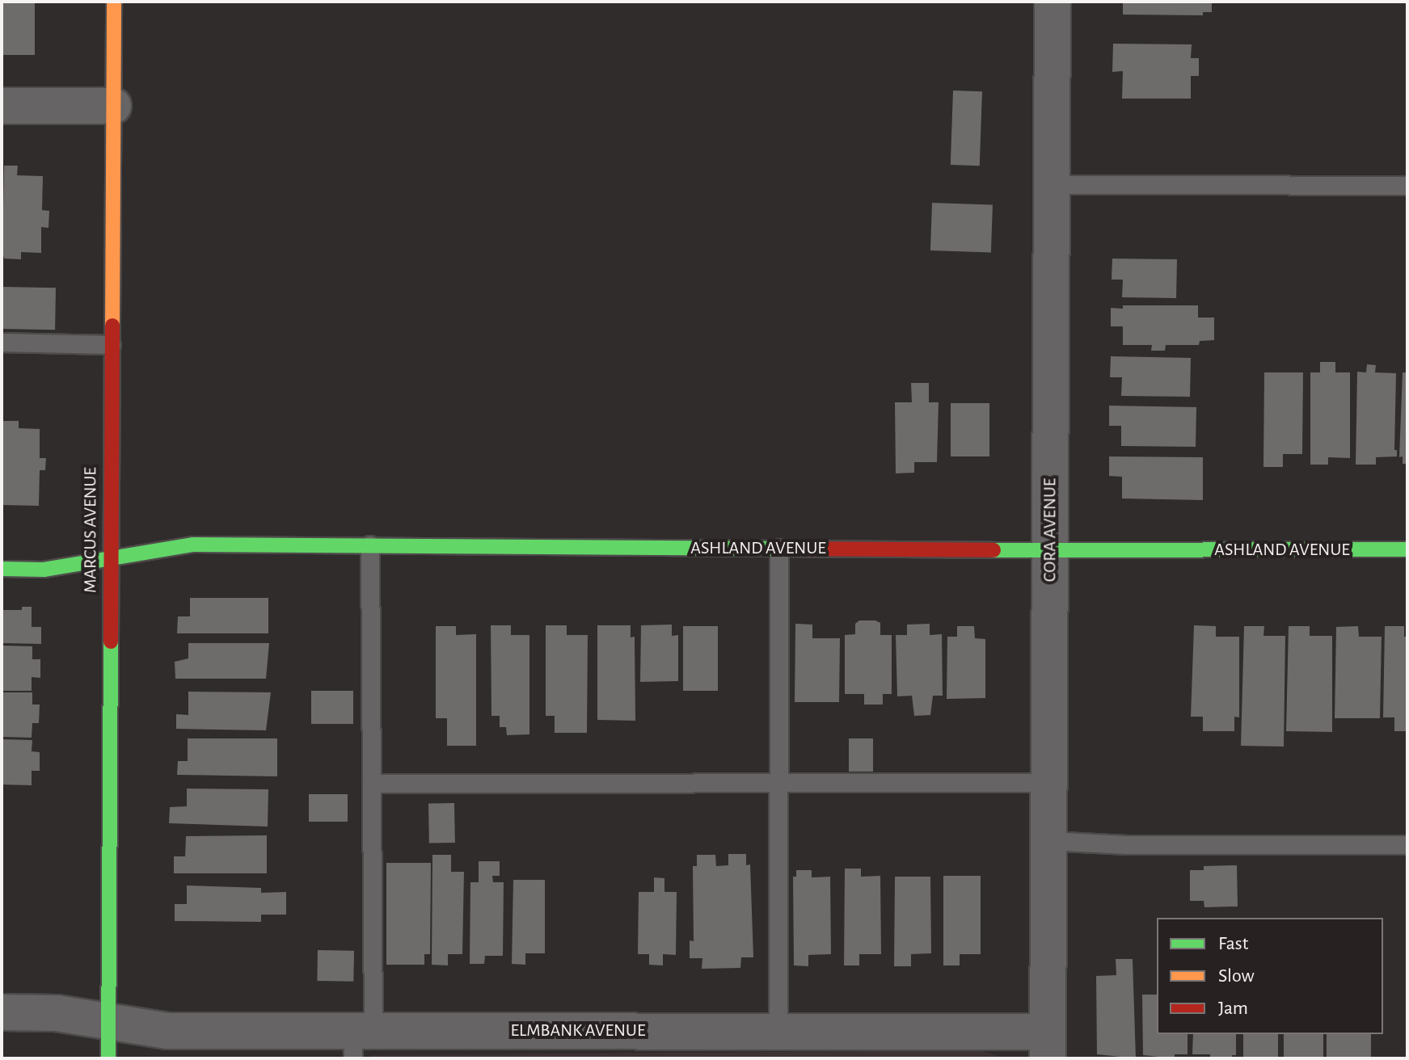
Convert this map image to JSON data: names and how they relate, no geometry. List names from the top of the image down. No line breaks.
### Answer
{"streets":{"street":["MARCUS AVENUE","CORA AVENUE","ASHLAND AVENUE","ELMBANK AVENUE"]},"crossings":[["MARCUS AVENUE","ASHLAND AVENUE"],["MARCUS AVENUE","ELMBANK AVENUE"],["CORA AVENUE","ASHLAND AVENUE"],["CORA AVENUE","ELMBANK AVENUE"]],"legend":["Fast","Slow","Jam"]}
